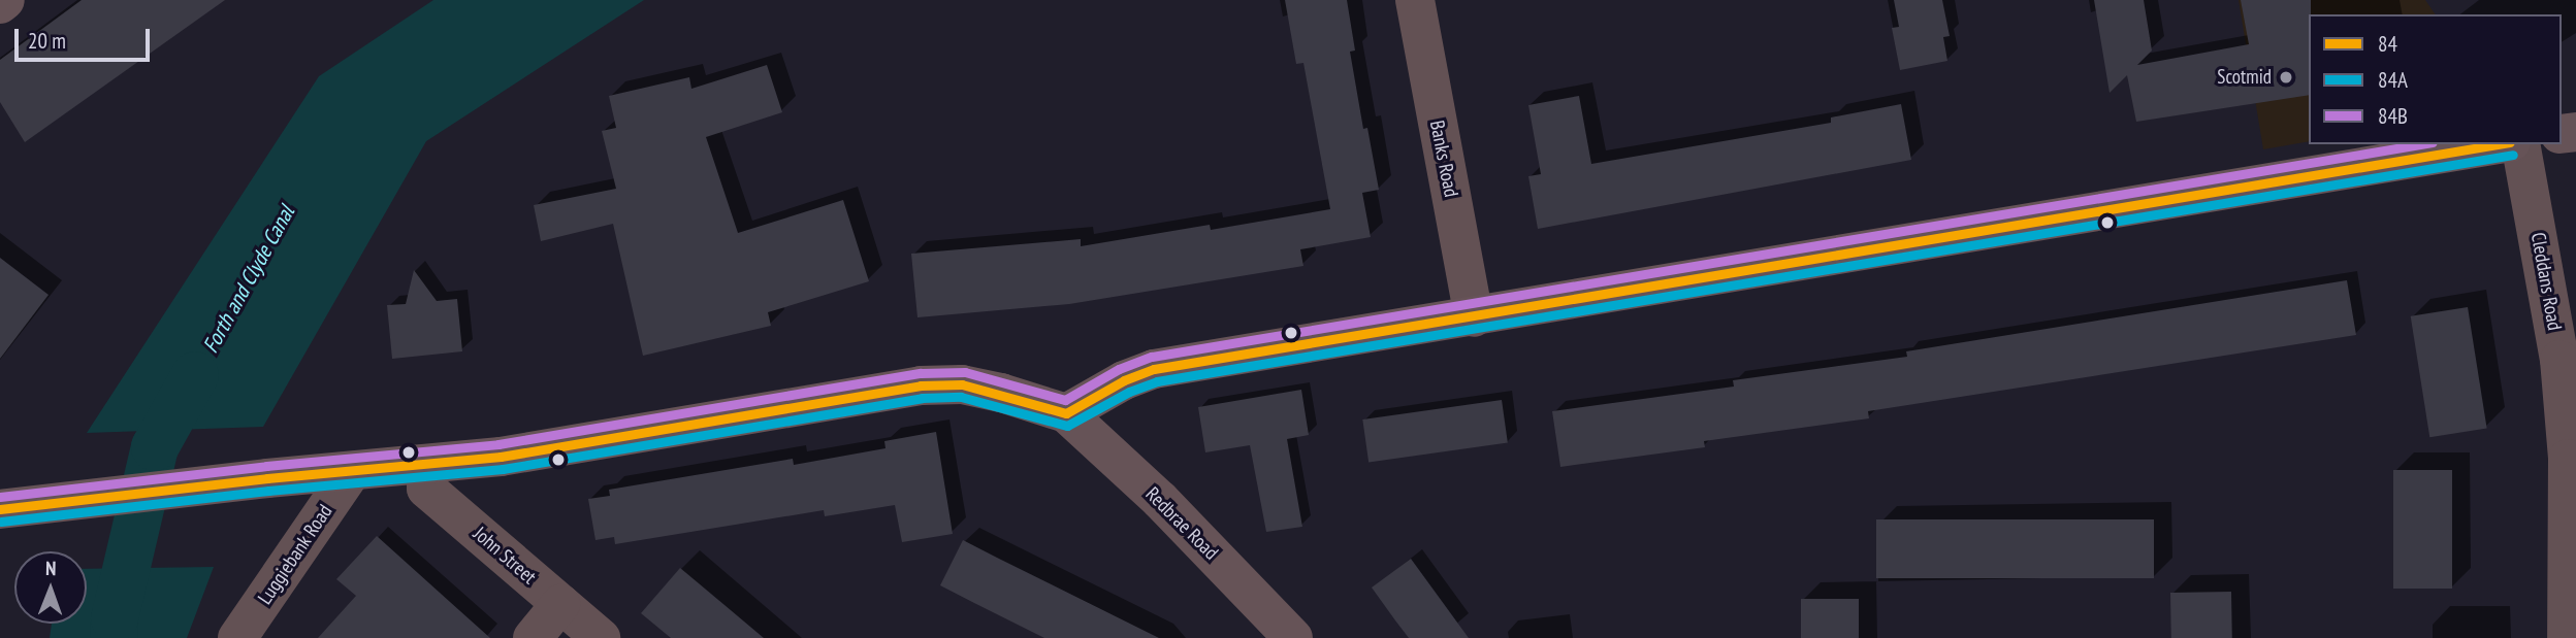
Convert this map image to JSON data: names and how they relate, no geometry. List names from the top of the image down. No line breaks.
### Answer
{"streets":{"street":["Banks Road","Cleddans Road","Redbrae Road","Luggiebank Road","John Street"]},"water":["Forth and Clyde Canal"],"places":["Scotmid"],"lines":["transit line 84","transit line 84B","transit line 84A"],"legend":["84","84A","84B"],"scale_bar":"20 m","north":"top"}
